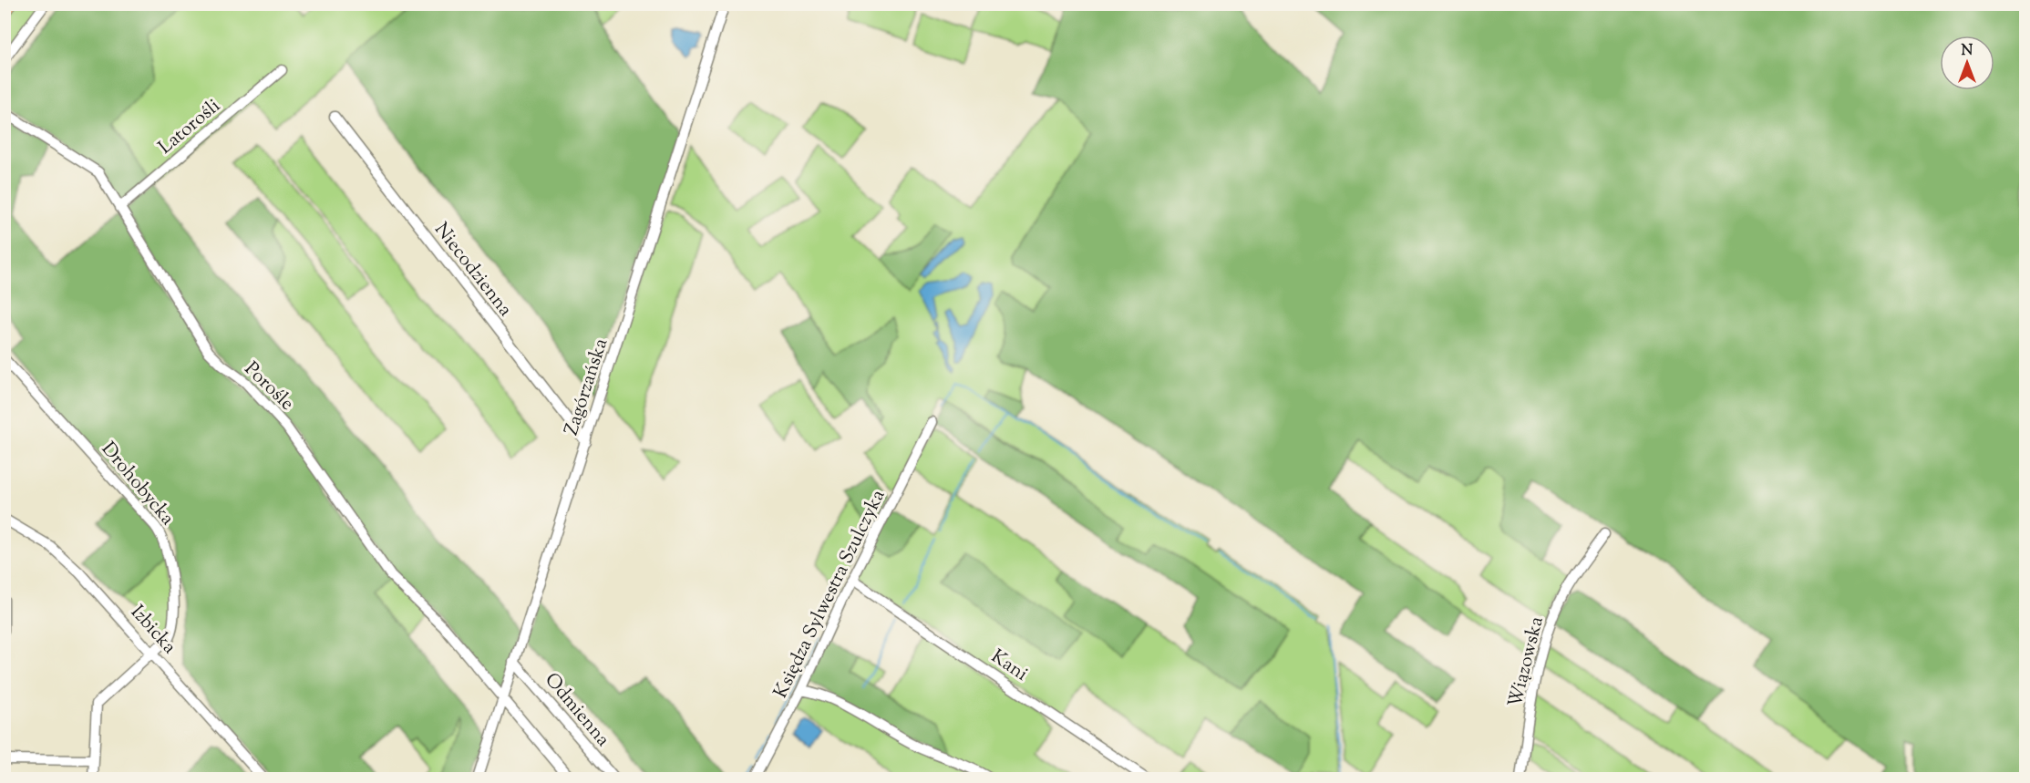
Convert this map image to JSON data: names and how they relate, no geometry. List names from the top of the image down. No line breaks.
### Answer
{"streets":{"street":["Latorośli","Niecodzienna","Porośle","Zagórzańska","Drohobycka","Księdza Sylwestra Szulczyka","Izbicka","Wiązowska","Kani","Odmienna"]},"crossings":[["Latorośli","Porośle"],["Niecodzienna","Zagórzańska"],["Porośle","Zagórzańska"],["Zagórzańska","Odmienna"],["Drohobycka","Izbicka"],["Księdza Sylwestra Szulczyka","Kani"]],"north":"top"}
